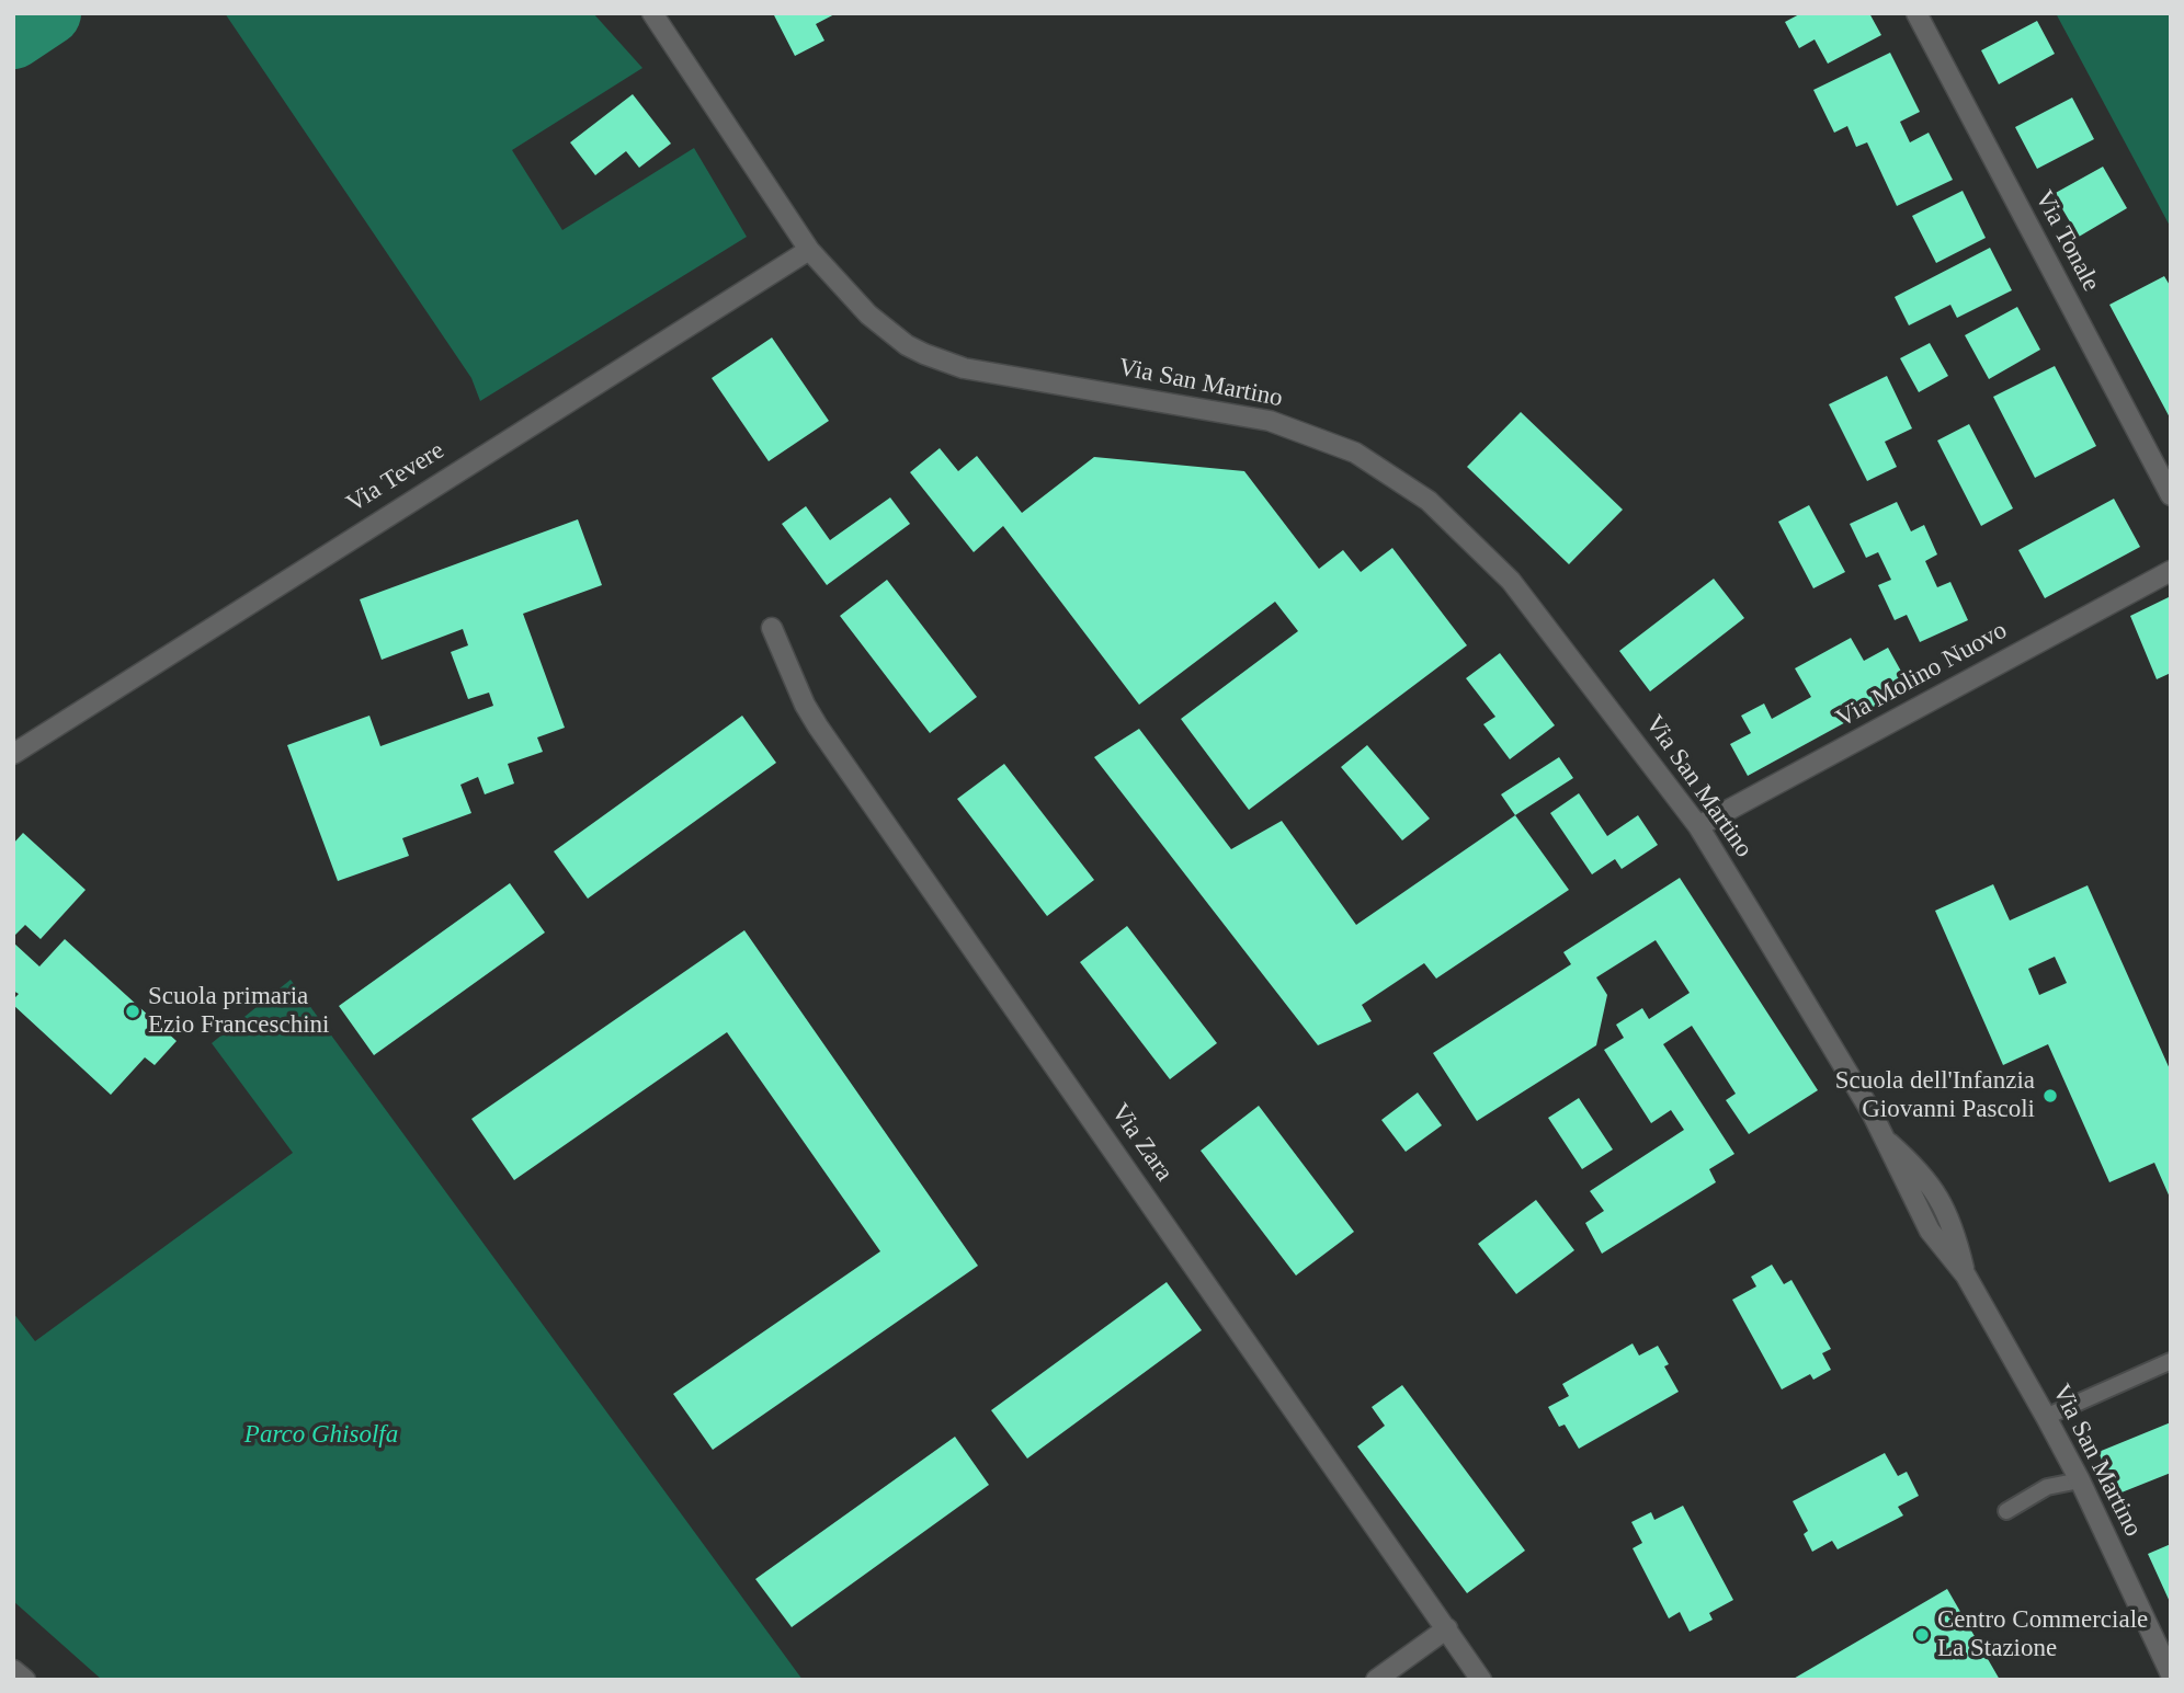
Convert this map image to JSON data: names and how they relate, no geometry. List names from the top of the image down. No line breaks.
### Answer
{"streets":{"street":["Via Tonale","Via San Martino","Via Tevere","Via Molino Nuovo","Via Zara"]},"crossings":[["Via San Martino","Via Tevere"],["Via San Martino","Via Molino Nuovo"]],"parks":["Parco Ghisolfa"],"places":["Scuola primaria Ezio Franceschini","Scuola dell'Infanzia Giovanni Pascoli","Centro Commerciale La Stazione"]}
